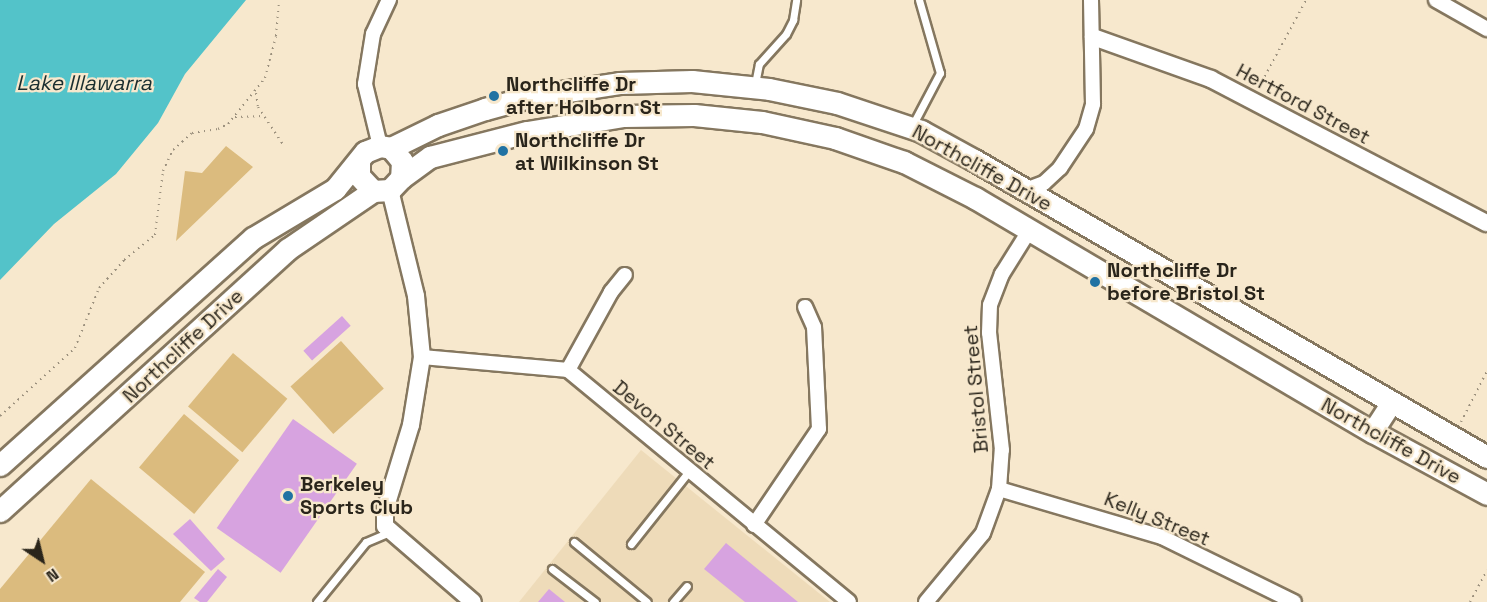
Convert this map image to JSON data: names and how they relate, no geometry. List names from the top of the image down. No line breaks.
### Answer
{"streets":{"main road":["Northcliffe Drive"],"street":["Hertford Street","Bristol Street","Devon Street","Kelly Street"]},"crossings":[["Northcliffe Drive","Bristol Street"],["Bristol Street","Kelly Street"]],"water":["Lake Illawarra"],"places":["Northcliffe Dr after Holborn St","Northcliffe Dr at Wilkinson St","Northcliffe Dr before Bristol St","Berkeley Sports Club"],"north":"bottom right"}
